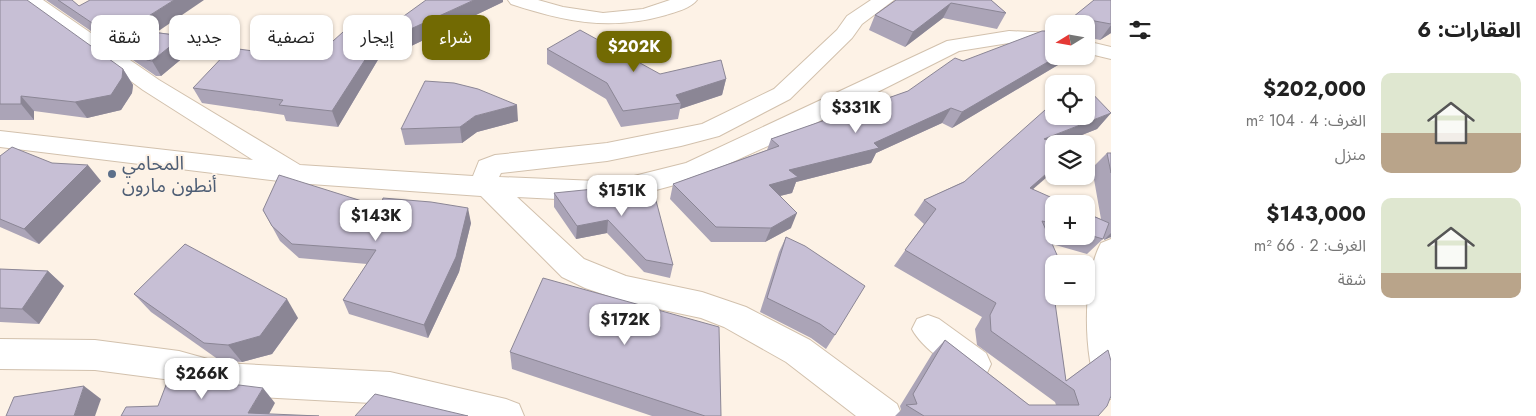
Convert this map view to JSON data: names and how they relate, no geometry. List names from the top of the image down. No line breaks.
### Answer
{"places":["المحامي أنطون مارون"],"north":"left","page":{"heading":"العقارات: 6","map_buttons":["+","−"],"chip":["شراء","إيجار","تصفية","جديد","شقة"],"price":["$202K","$331K","$151K","$143K","$172K","$266K"],"list":[{"name":"$202,000","note":"الغرف: 4 · 104 m² · منزل"},{"name":"$143,000","note":"الغرف: 2 · 66 m² · شقة"}]}}
